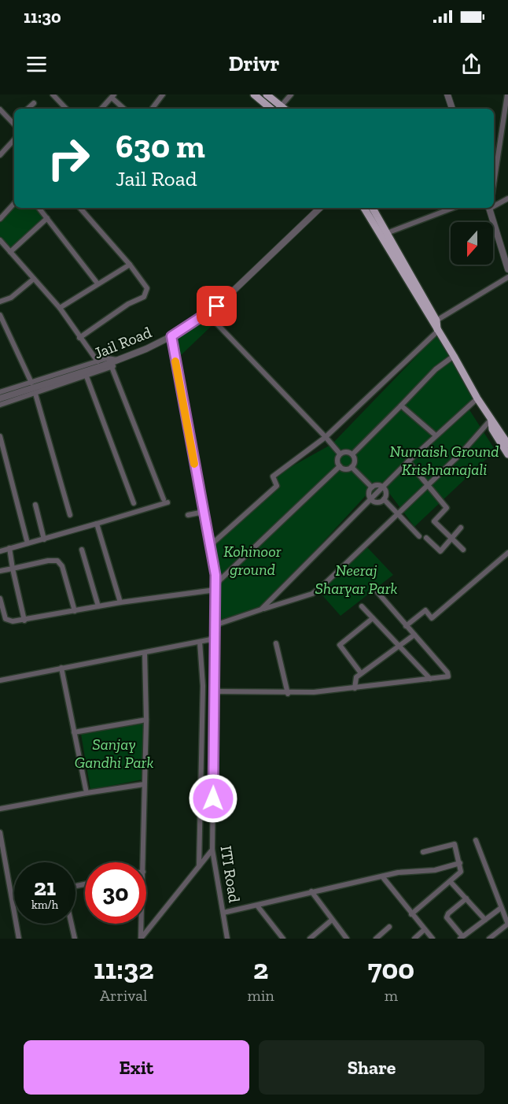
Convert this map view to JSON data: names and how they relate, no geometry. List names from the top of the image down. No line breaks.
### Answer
{"streets":{"street":["Jail Road","ITI Road"]},"crossings":[["Jail Road","ITI Road"]],"parks":["Numaish Ground Krishnanajali","Kohinoor ground","Neeraj Sharyar Park","Sanjay Gandhi Park"],"north":"bottom","page":{"status":"11:30","header":"Drivr","turn":["630 m","Jail Road"],"speed":"21 km/h","limit":"30","eta":["11:32","Arrival","2","min","700","m"],"buttons":["Exit","Share"]}}
